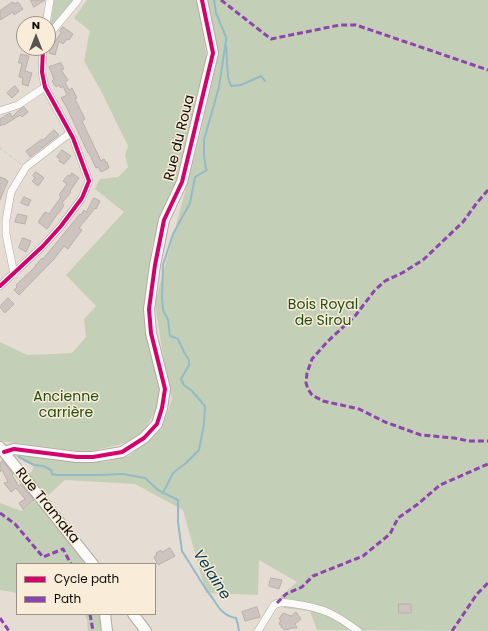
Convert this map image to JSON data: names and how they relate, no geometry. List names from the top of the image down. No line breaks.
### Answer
{"streets":{"street":["Rue du Roua","Rue Tramaka"]},"crossings":[["Rue du Roua","Rue Tramaka"]],"water":["Velaine"],"parks":["Bois Royal de Sirou","Ancienne carrière"],"legend":["Cycle path","Path"],"north":"top"}
